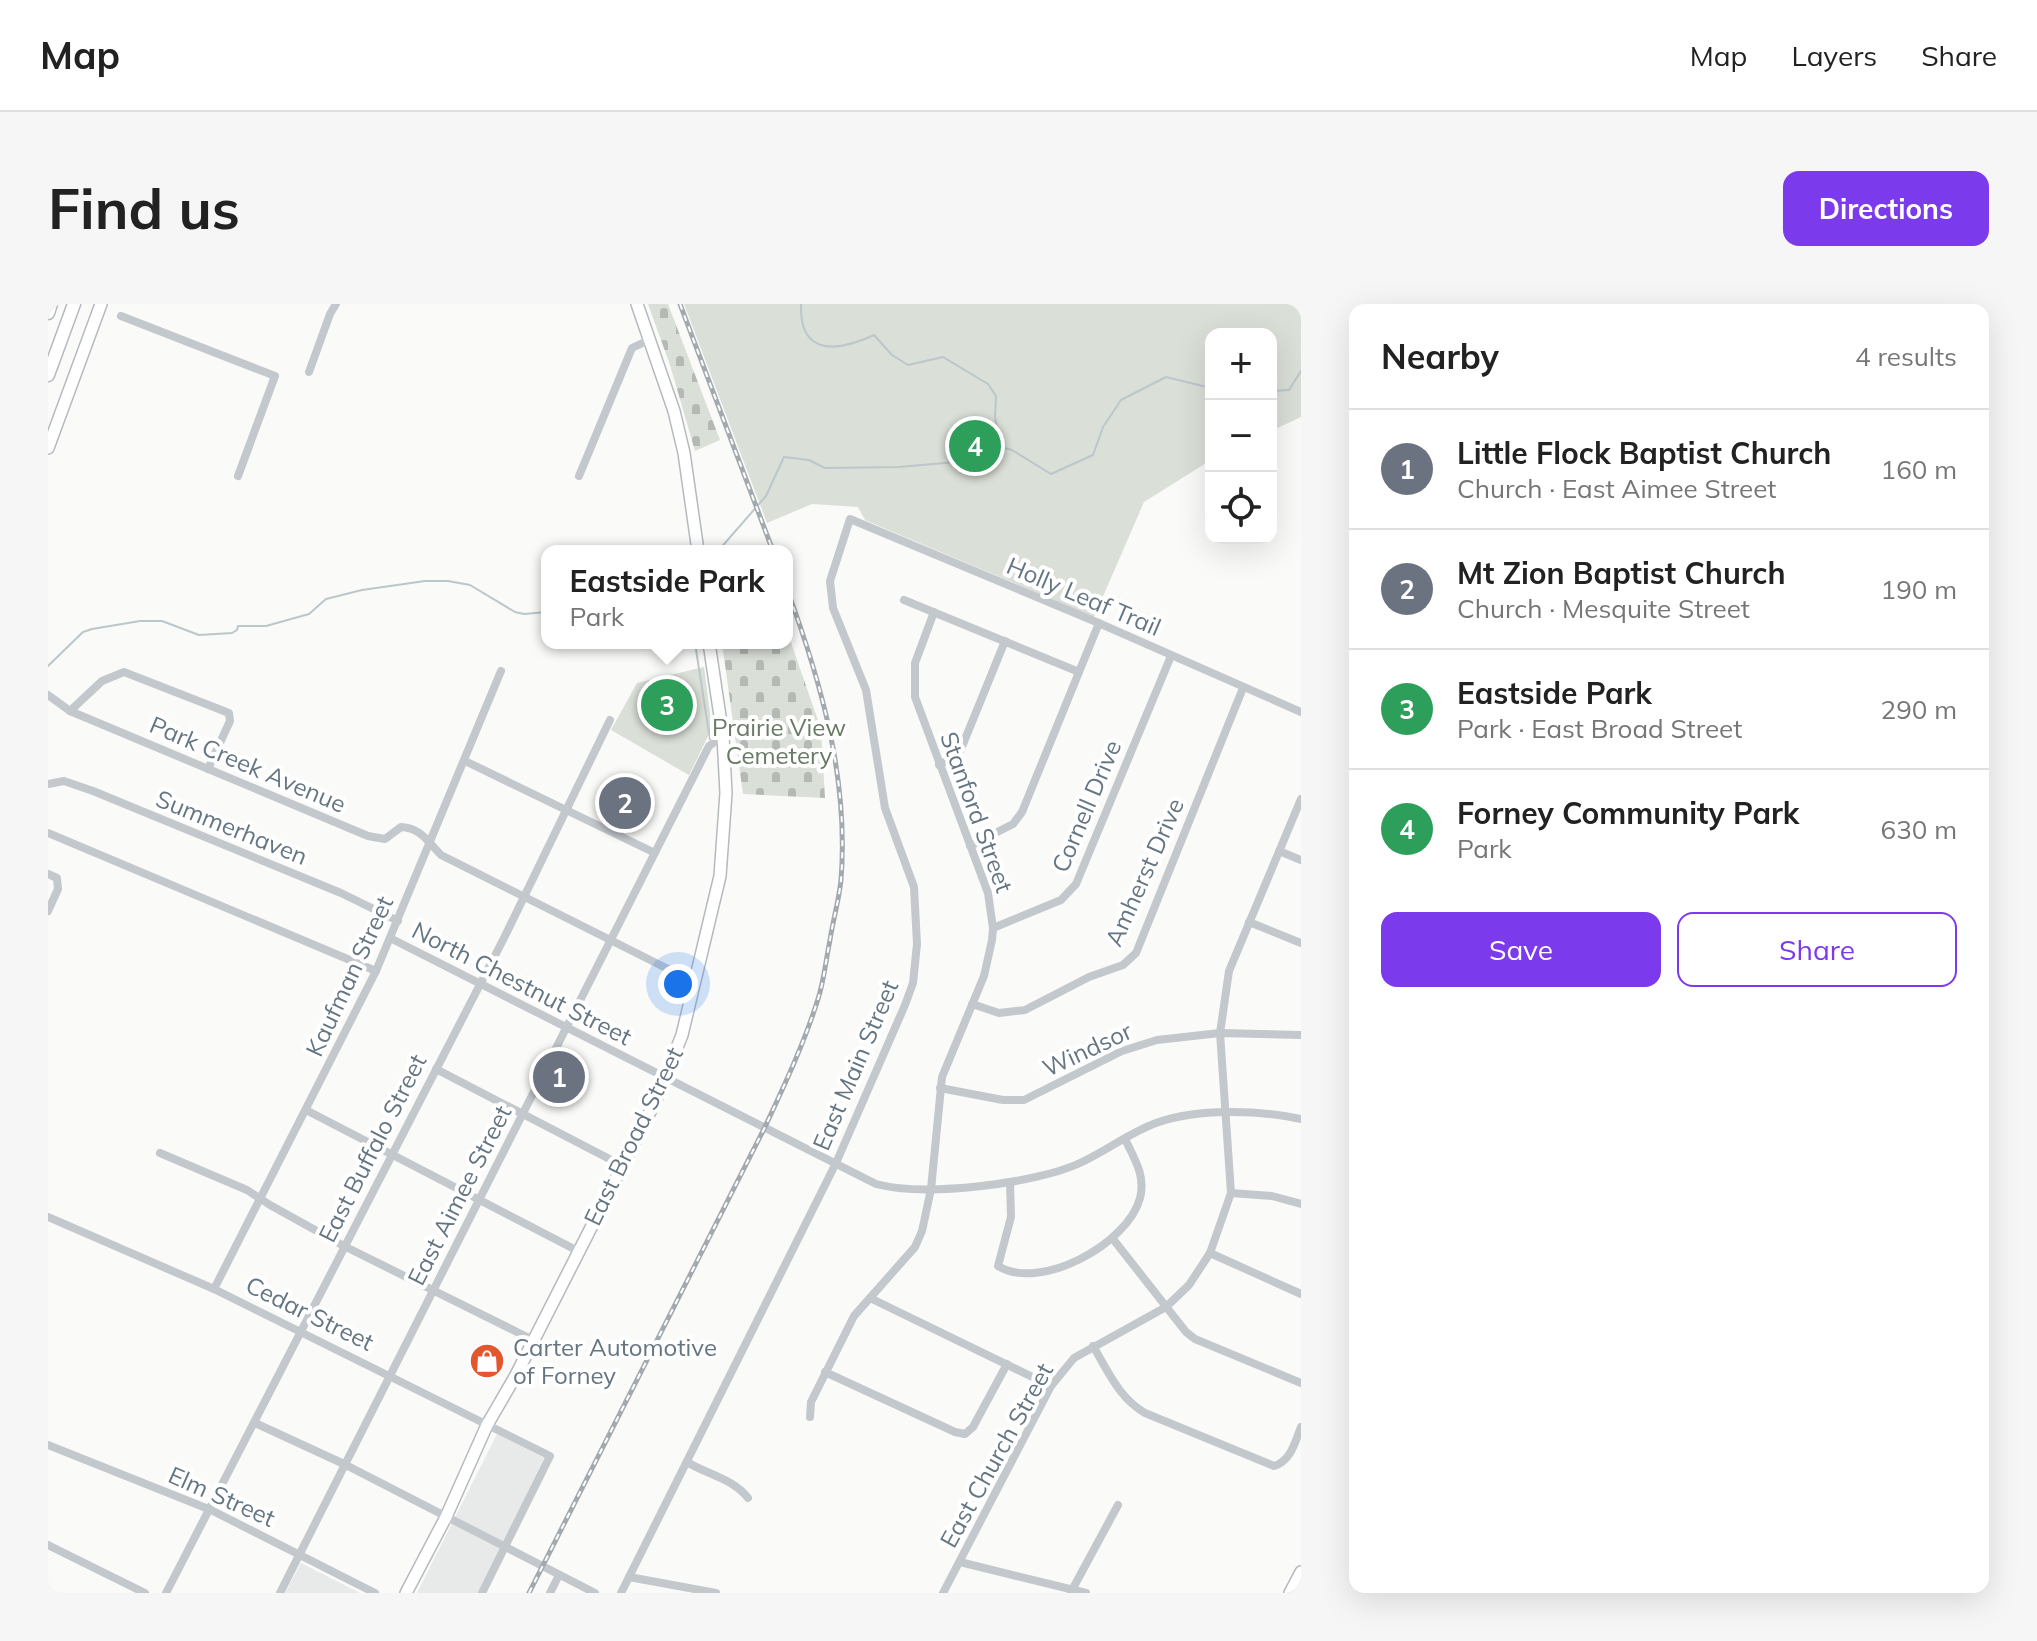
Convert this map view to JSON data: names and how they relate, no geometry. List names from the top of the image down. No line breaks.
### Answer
{"streets":{"main road":["East Broad Street"],"street":["Holly Leaf Trail","Park Creek Avenue","Cornell Drive","Stanford Street","Summerhaven","Amherst Drive","Kaufman Street","North Chestnut Street","Windsor","East Main Street","East Buffalo Street","East Aimee Street","Cedar Street","East Church Street","Elm Street"]},"crossings":[["Holly Leaf Trail","Cornell Drive"],["Holly Leaf Trail","Amherst Drive"],["Holly Leaf Trail","East Main Street"],["Park Creek Avenue","Kaufman Street"],["Cornell Drive","Stanford Street"],["Stanford Street","Amherst Drive"],["Stanford Street","North Chestnut Street"],["Stanford Street","Windsor"],["Summerhaven","Kaufman Street"],["Kaufman Street","North Chestnut Street"],["Kaufman Street","Cedar Street"],["North Chestnut Street","East Main Street"],["North Chestnut Street","East Broad Street"],["North Chestnut Street","East Buffalo Street"],["North Chestnut Street","East Aimee Street"],["North Chestnut Street","East Church Street"],["Windsor","East Church Street"],["East Broad Street","East Aimee Street"],["East Broad Street","Cedar Street"],["East Buffalo Street","Cedar Street"],["East Buffalo Street","Elm Street"],["East Aimee Street","Cedar Street"],["East Aimee Street","Elm Street"]],"parks":["Prairie View Cemetery"],"places":{"shop":["Carter Automotive of Forney"]},"page":{"header":"Map","nav":["Map","Layers","Share"],"buttons":["Directions",["Save","Share"]],"title":"Find us","heading":["Nearby","4 results"],"map_buttons":["+","−"],"list":[{"mark":"1","name":"Little Flock Baptist Church","note":"Church · East Aimee Street","value":"160 m"},{"mark":"2","name":"Mt Zion Baptist Church","note":"Church · Mesquite Street","value":"190 m"},{"mark":"3","name":"Eastside Park","note":"Park · East Broad Street","value":"290 m"},{"mark":"4","name":"Forney Community Park","note":"Park","value":"630 m"}],"pins":["4","3","2","1"],"popup":["Eastside Park","Park"]}}
